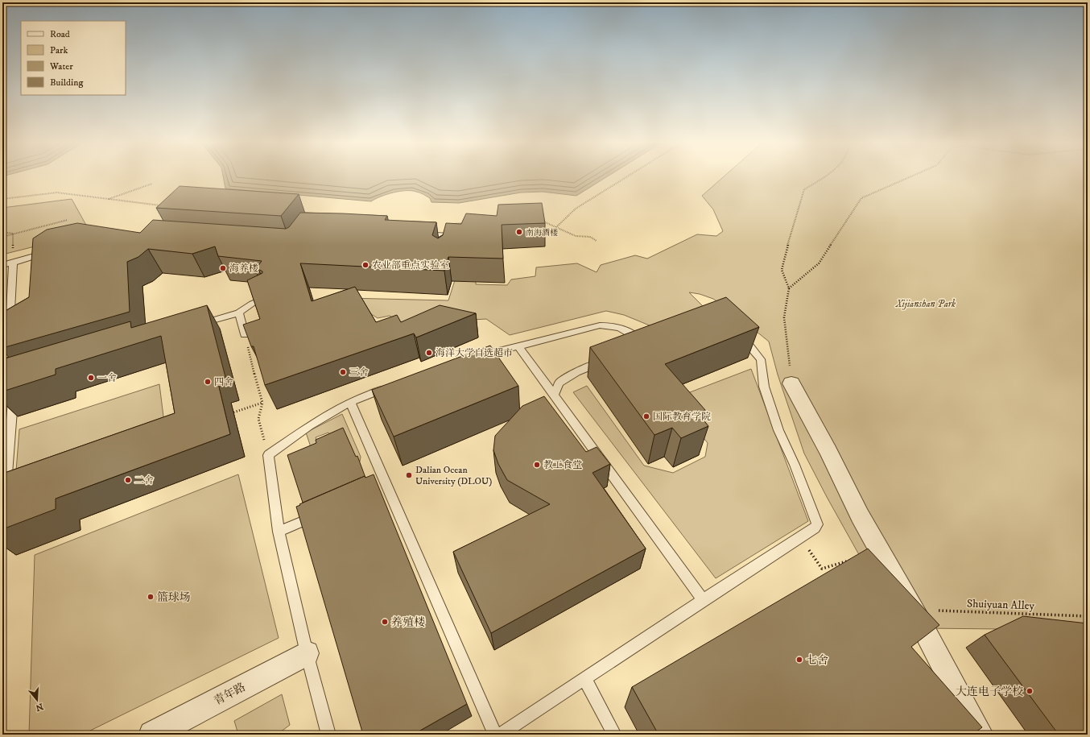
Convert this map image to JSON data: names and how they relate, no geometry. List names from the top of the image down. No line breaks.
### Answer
{"streets":{"street":["青年路"],"path":["Shuiyuan Alley"]},"parks":["Xijianshan Park"],"places":["南海酒楼","农业部重点实验室","海养楼","海洋大学自选超市","三舍","一舍","四舍","国际教育学院","教工食堂","Dalian Ocean University (DLOU)","二舍","篮球场","养殖楼","七舍","大连电子学校"],"legend":["Road","Park","Water","Building"],"north":"bottom"}
